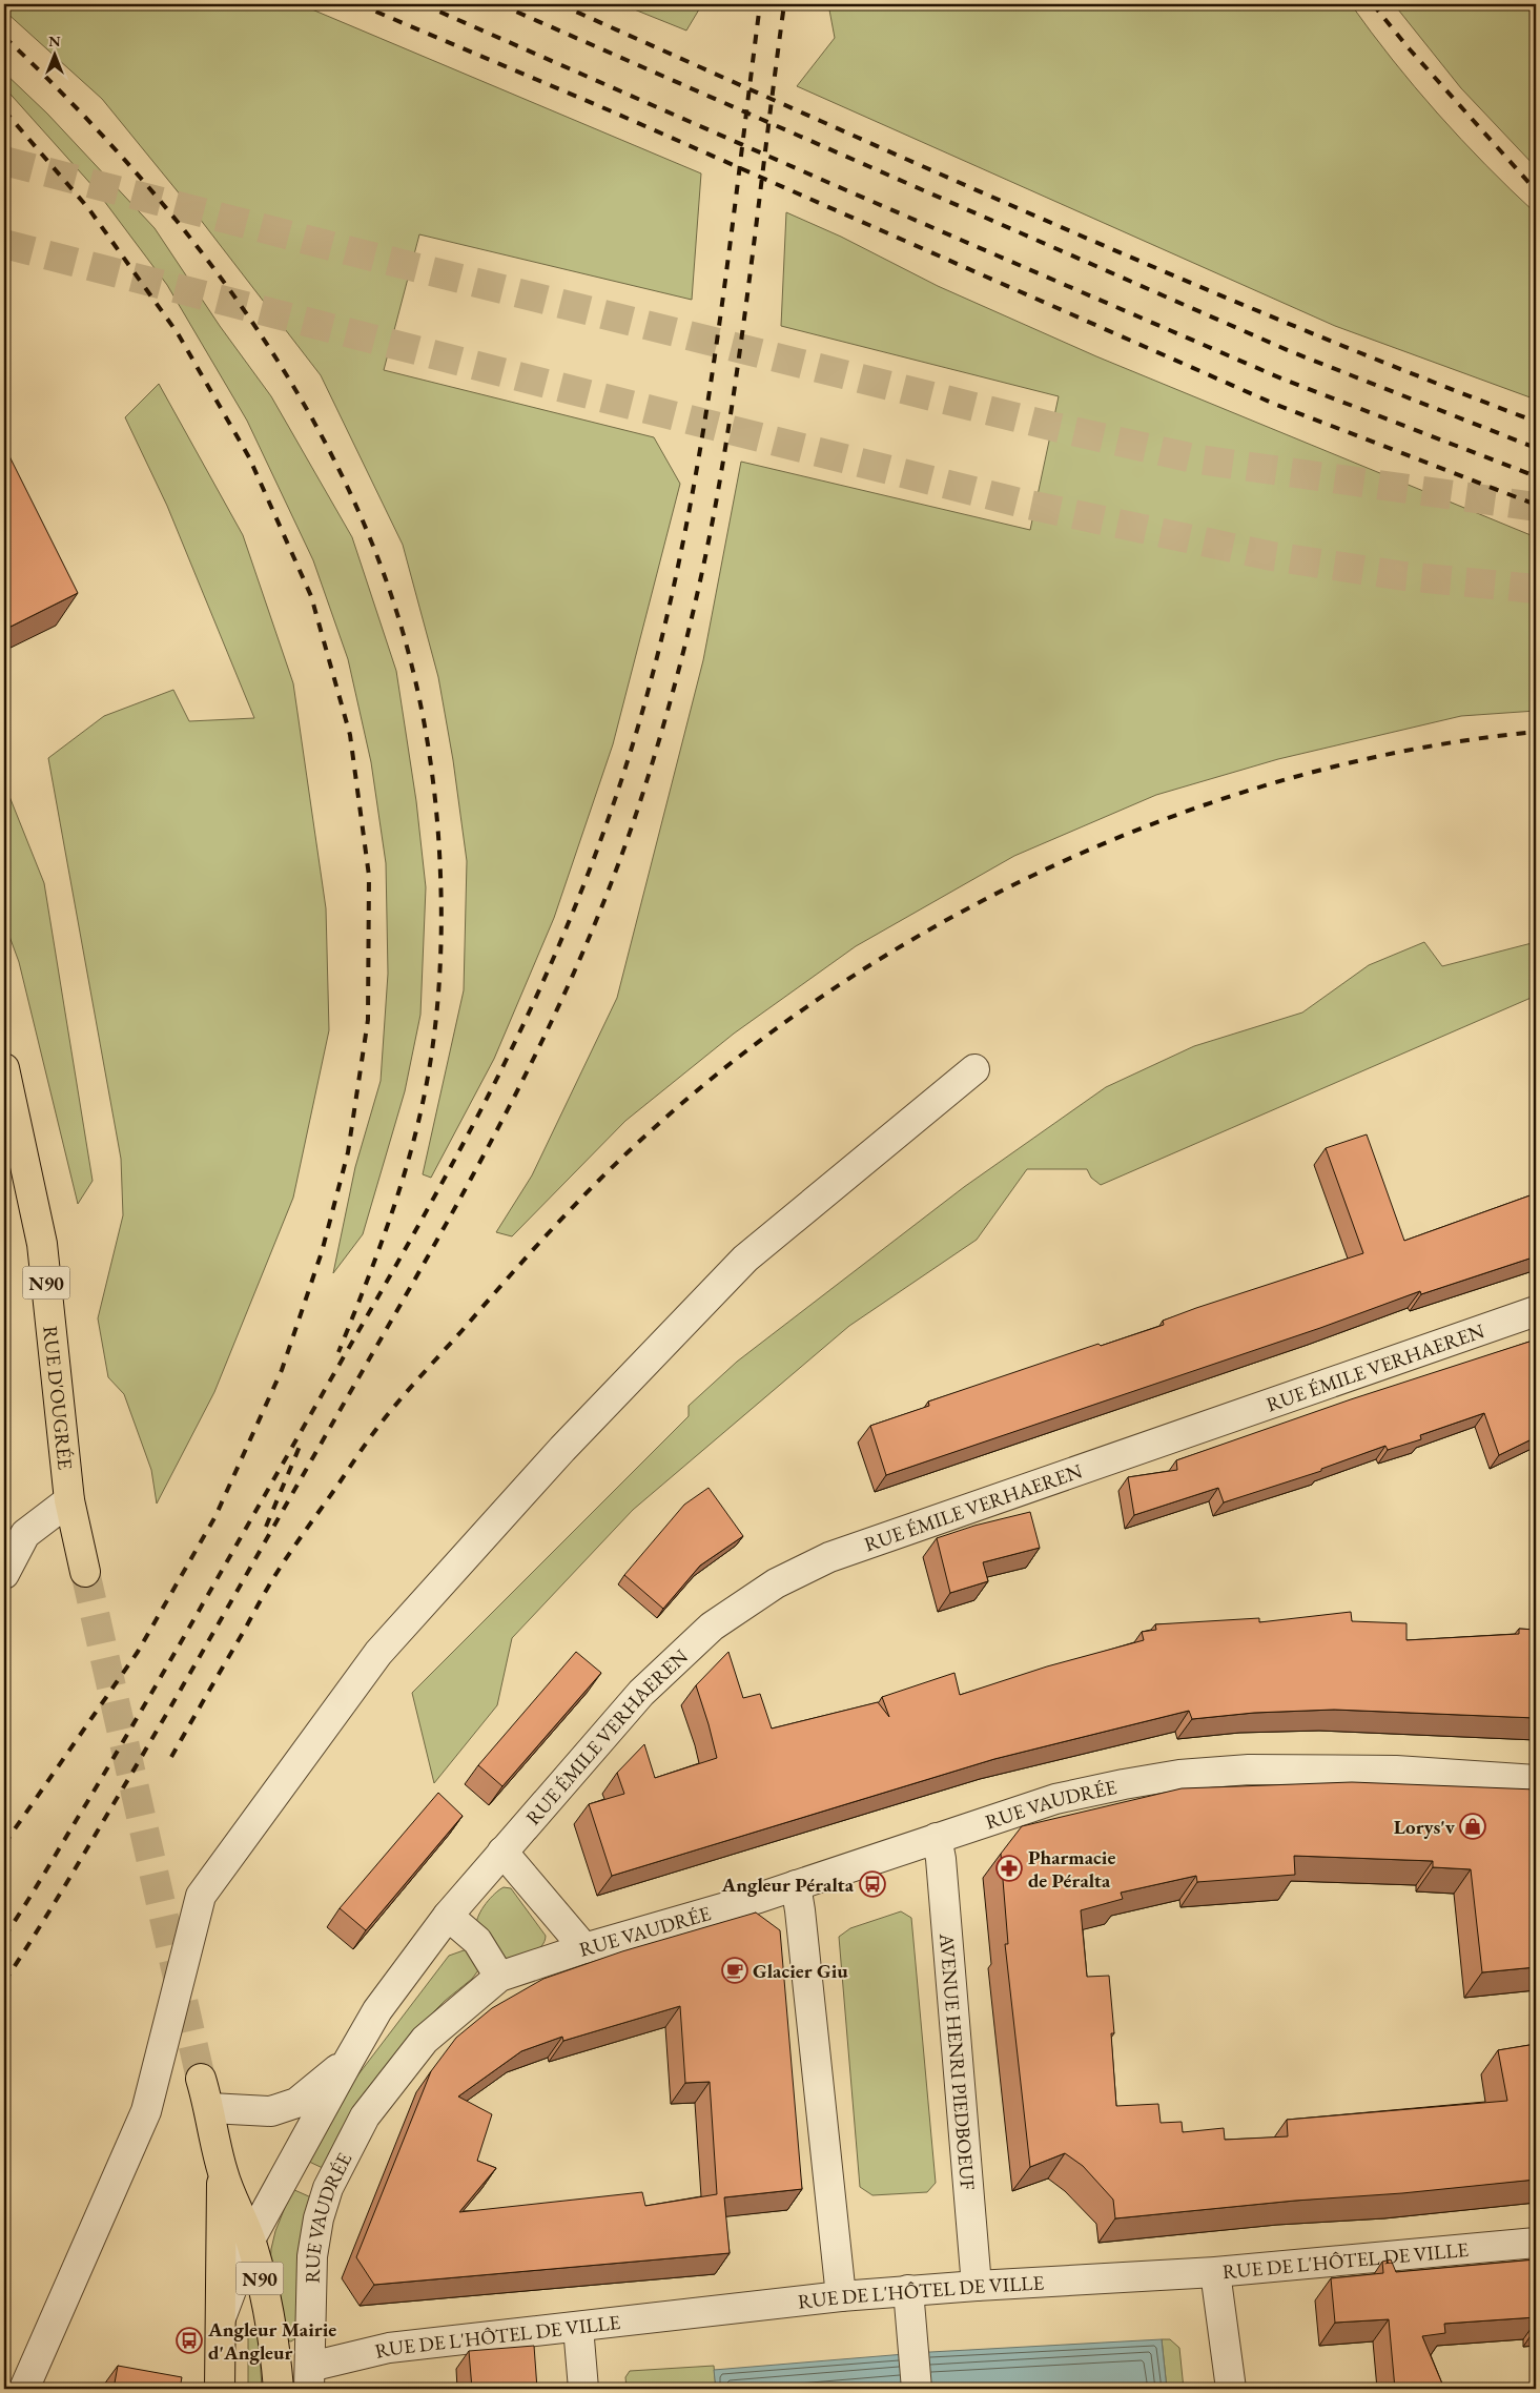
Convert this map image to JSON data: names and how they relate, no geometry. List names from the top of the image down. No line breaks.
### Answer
{"streets":{"main road":["N90","RUE D'OUGRÉE"],"street":["RUE ÉMILE VERHAEREN","RUE VAUDRÉE","AVENUE HENRI PIEDBOEUF","RUE DE L'HÔTEL DE VILLE"]},"crossings":[["N90","RUE ÉMILE VERHAEREN"],["RUE VAUDRÉE","AVENUE HENRI PIEDBOEUF"],["RUE VAUDRÉE","RUE DE L'HÔTEL DE VILLE"],["AVENUE HENRI PIEDBOEUF","RUE DE L'HÔTEL DE VILLE"]],"places":{"shop":["Lorys'v"],"pharmacy":["Pharmacie de Péralta"],"bus stop":["Angleur Péralta","Angleur Mairie d'Angleur"],"cafe":["Glacier Giu"]},"north":"top"}
